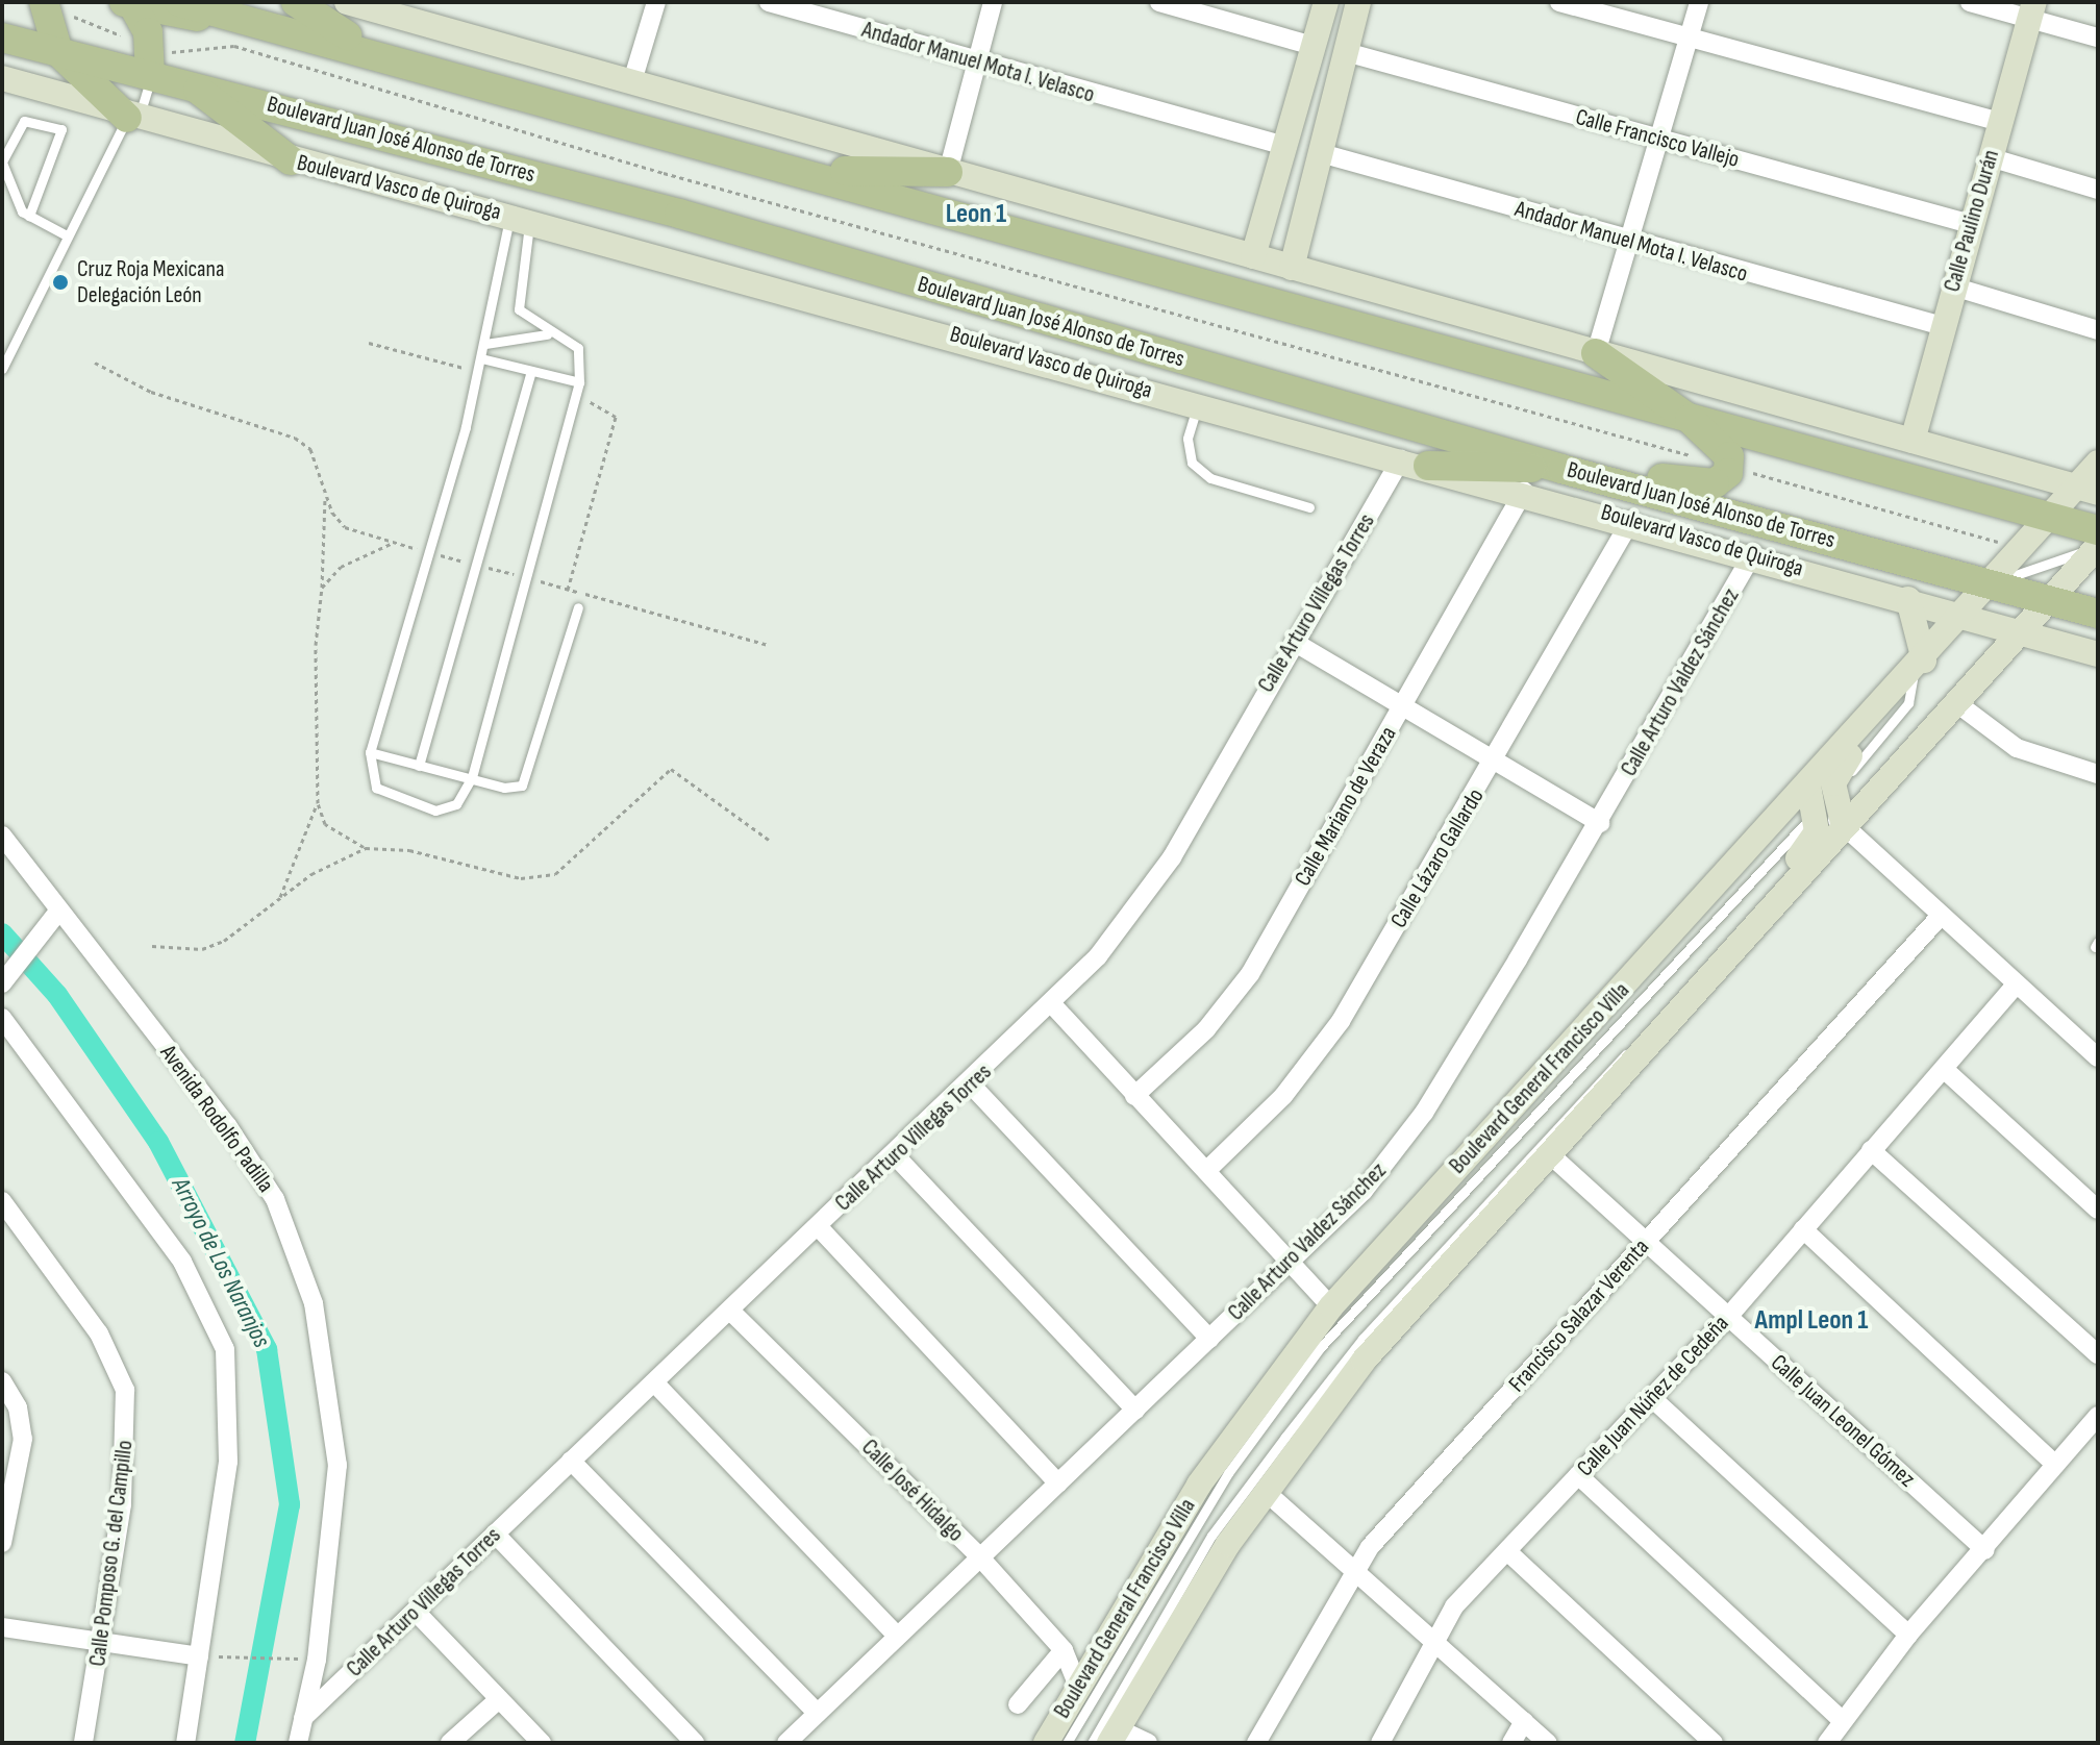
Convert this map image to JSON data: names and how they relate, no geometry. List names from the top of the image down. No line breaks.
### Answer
{"streets":{"main road":["Boulevard Juan José Alonso de Torres"],"street":["Andador Manuel Mota I. Velasco","Calle Francisco Vallejo","Boulevard Vasco de Quiroga","Calle Paulino Durán","Calle Arturo Villegas Torres","Calle Arturo Valdez Sánchez","Calle Mariano de Veraza","Calle Lázaro Gallardo","Boulevard General Francisco Villa","Avenida Rodolfo Padilla","Francisco Salazar Verenta","Calle Juan Núñez de Cedeña","Calle Juan Leonel Gómez","Calle José Hidalgo","Calle Pomposo G. del Campillo"]},"crossings":[["Andador Manuel Mota I. Velasco","Calle Paulino Durán"],["Calle Francisco Vallejo","Calle Paulino Durán"],["Boulevard Juan José Alonso de Torres","Boulevard General Francisco Villa"],["Boulevard Vasco de Quiroga","Calle Arturo Villegas Torres"],["Boulevard Vasco de Quiroga","Calle Arturo Valdez Sánchez"],["Boulevard Vasco de Quiroga","Calle Mariano de Veraza"],["Boulevard Vasco de Quiroga","Calle Lázaro Gallardo"],["Boulevard Vasco de Quiroga","Boulevard General Francisco Villa"],["Calle Arturo Villegas Torres","Avenida Rodolfo Padilla"],["Calle Arturo Villegas Torres","Calle José Hidalgo"],["Calle Arturo Valdez Sánchez","Calle José Hidalgo"],["Boulevard General Francisco Villa","Calle José Hidalgo"],["Francisco Salazar Verenta","Calle Juan Leonel Gómez"],["Calle Juan Núñez de Cedeña","Calle Juan Leonel Gómez"]],"districts":["Leon 1","Ampl Leon 1"],"water":["Arroyo de Los Naranjos"],"places":["Cruz Roja Mexicana Delegación León"]}
